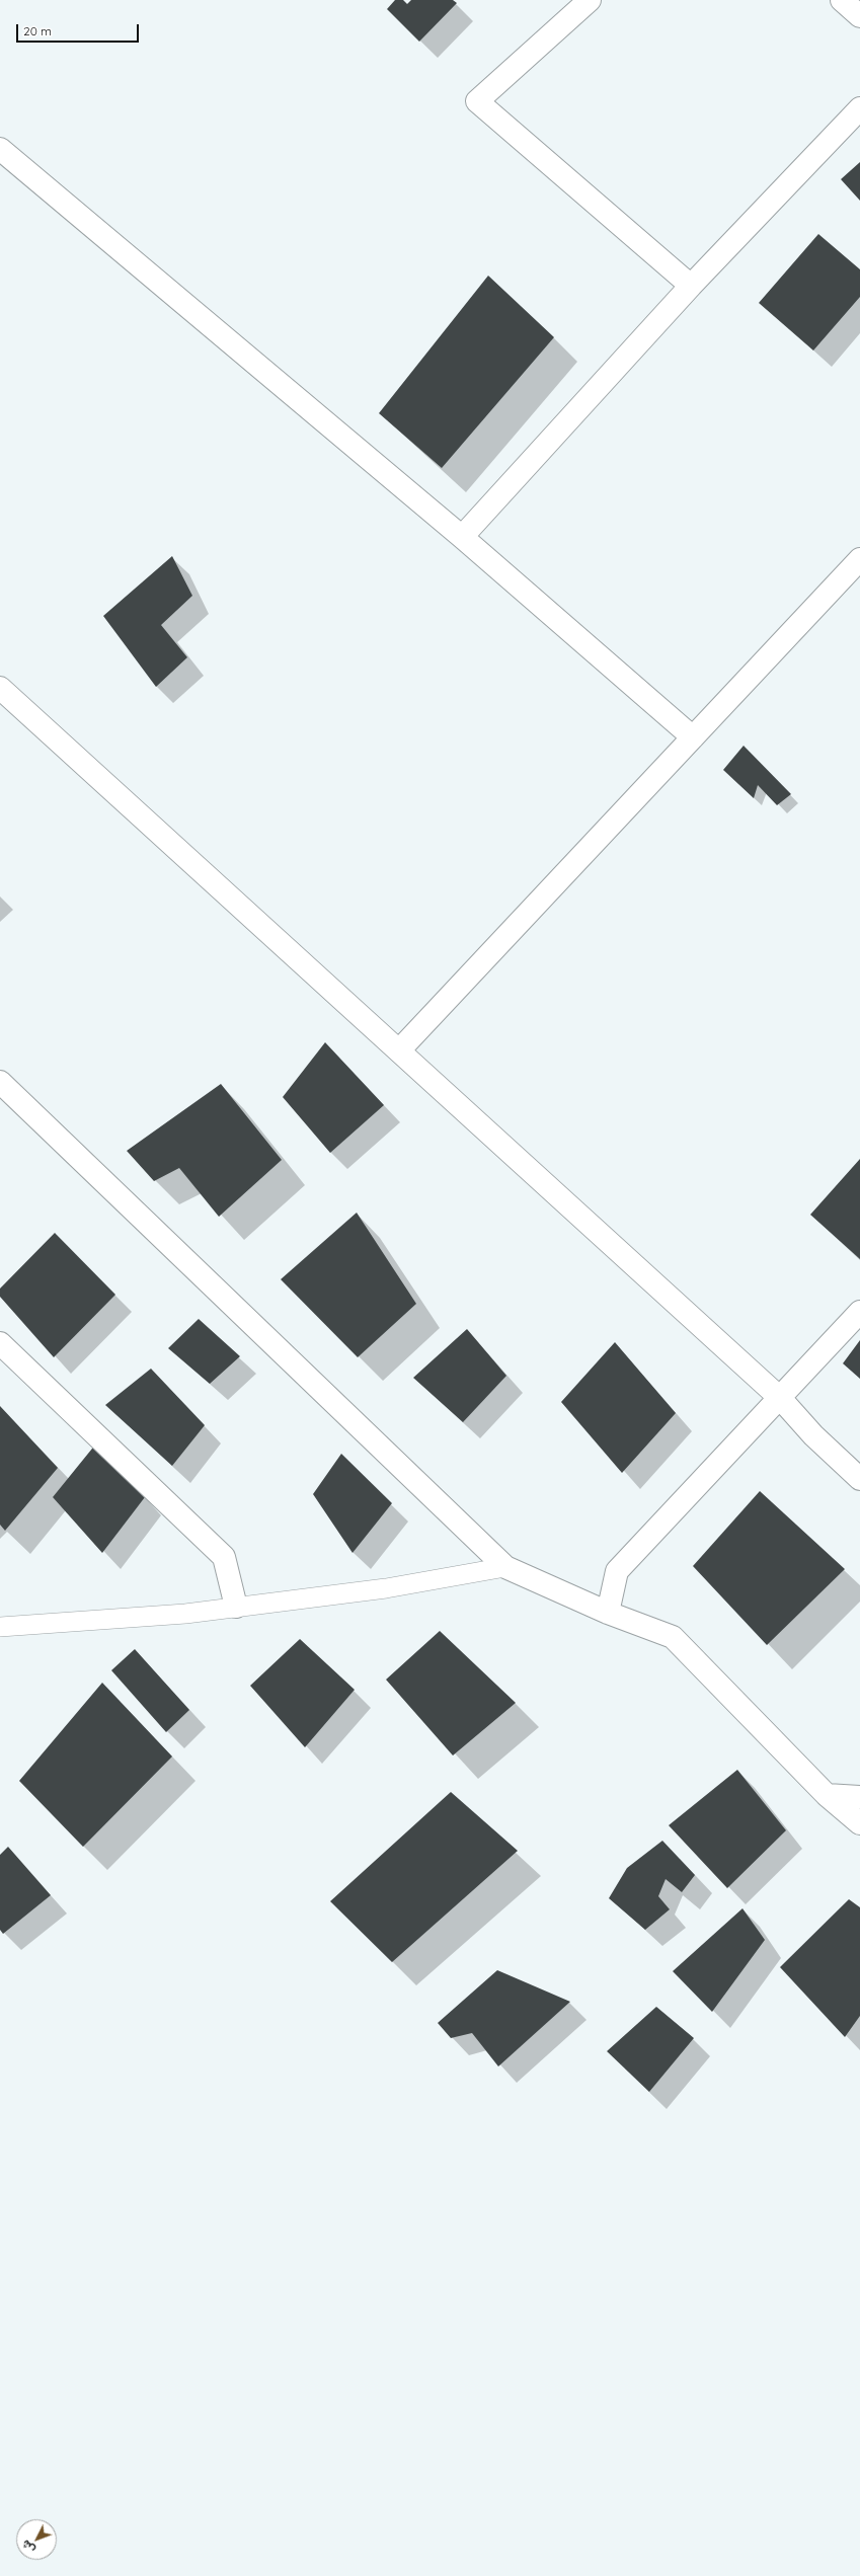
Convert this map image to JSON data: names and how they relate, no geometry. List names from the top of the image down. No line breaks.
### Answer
{"scale_bar":"20 m","north":"bottom left"}
